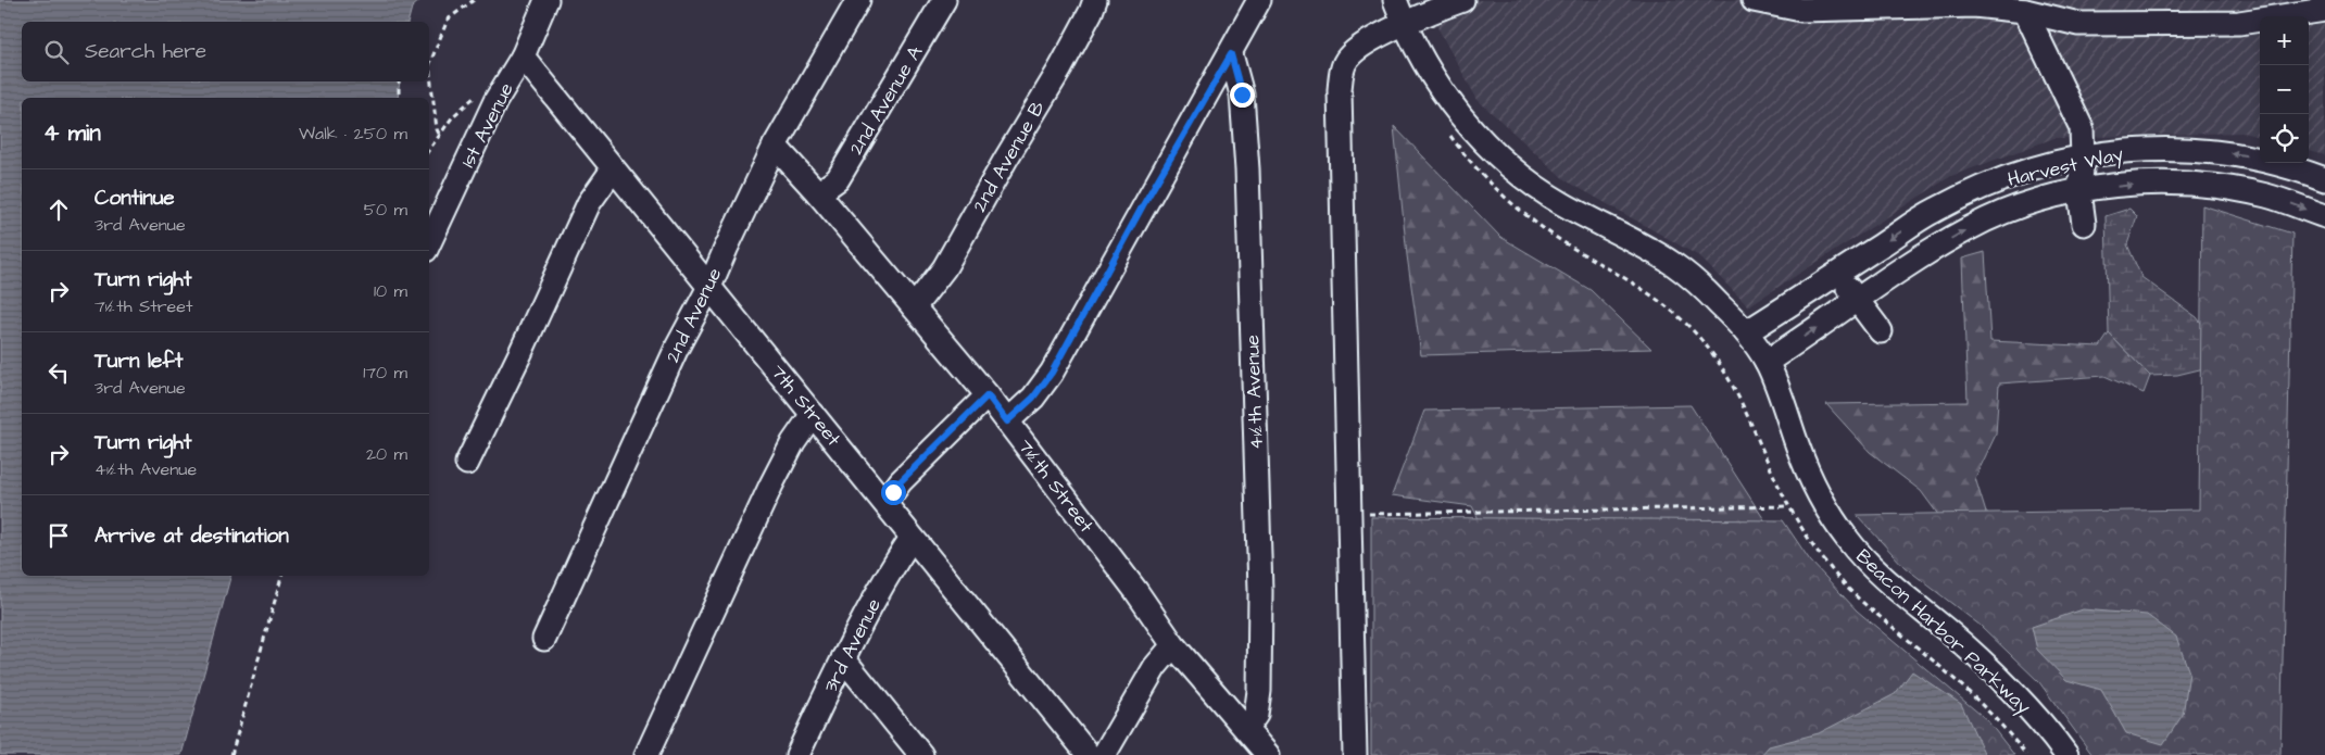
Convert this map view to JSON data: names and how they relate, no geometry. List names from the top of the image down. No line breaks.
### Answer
{"streets":{"street":["2nd Avenue A","1st Avenue","2nd Avenue B","Harvest Way","2nd Avenue","4½th Avenue","7th Street","7½th Street","Beacon Harbor Parkway","3rd Avenue"]},"crossings":[["2nd Avenue A","7½th Street"],["1st Avenue","7th Street"],["2nd Avenue B","7½th Street"],["Harvest Way","Beacon Harbor Parkway"],["2nd Avenue","7th Street"],["2nd Avenue","7½th Street"],["4½th Avenue","7½th Street"],["7th Street","3rd Avenue"]],"page":{"map_buttons":["+","−"],"search":"Search here","heading":["4 min","Walk · 250 m"],"list":[["Continue","3rd Avenue","50 m"],["Turn right","7½th Street","10 m"],["Turn left","3rd Avenue","170 m"],["Turn right","4½th Avenue","20 m"],"Arrive at destination"]}}
